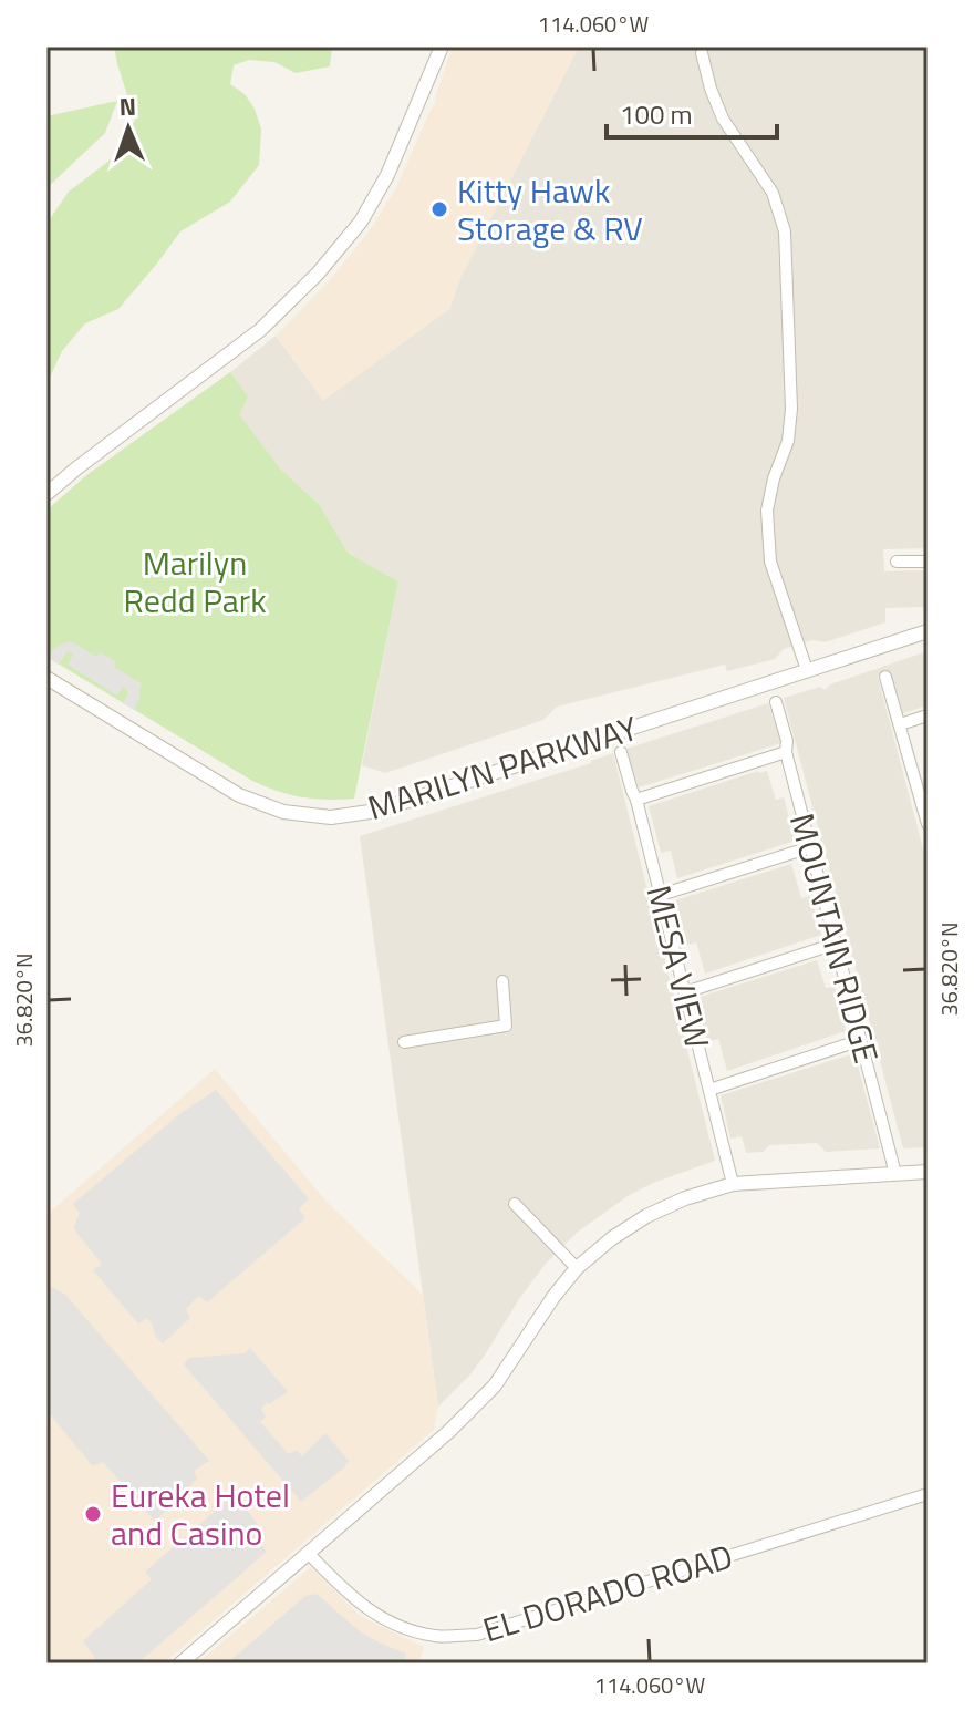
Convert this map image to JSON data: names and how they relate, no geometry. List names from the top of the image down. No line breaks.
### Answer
{"streets":{"street":["MARILYN PARKWAY","MOUNTAIN RIDGE","MESA VIEW","EL DORADO ROAD"]},"parks":["Marilyn Redd Park"],"places":["Kitty Hawk Storage & RV","Eureka Hotel and Casino"],"scale_bar":"100 m","north":"top","coordinates":["114.060°W","36.820°N"]}
